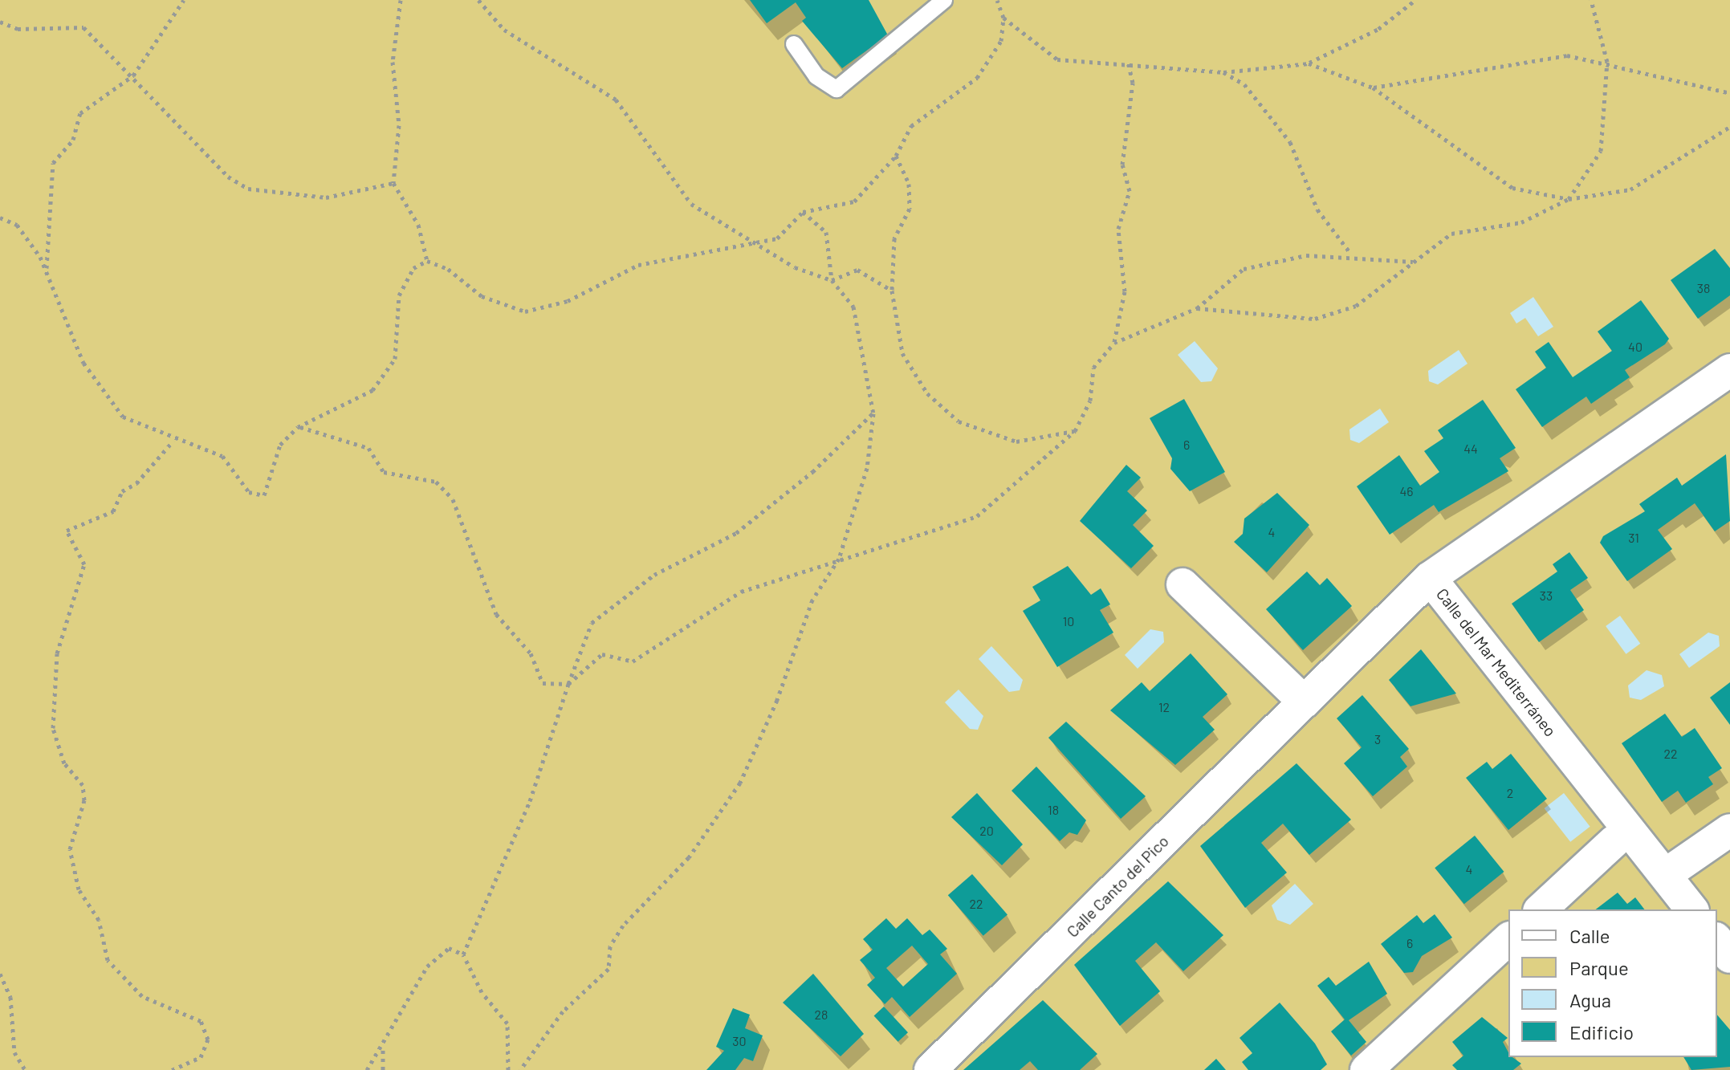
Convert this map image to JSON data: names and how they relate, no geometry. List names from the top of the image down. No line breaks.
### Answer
{"streets":{"street":["Calle del Mar Mediterráneo","Calle Canto del Pico"]},"crossings":[["Calle del Mar Mediterráneo","Calle Canto del Pico"]],"house_numbers":["38","40","6","44","46","4","31","33","10","12","3","22","2","18","20","4","22","6","28","30"],"legend":["Calle","Parque","Agua","Edificio"]}
